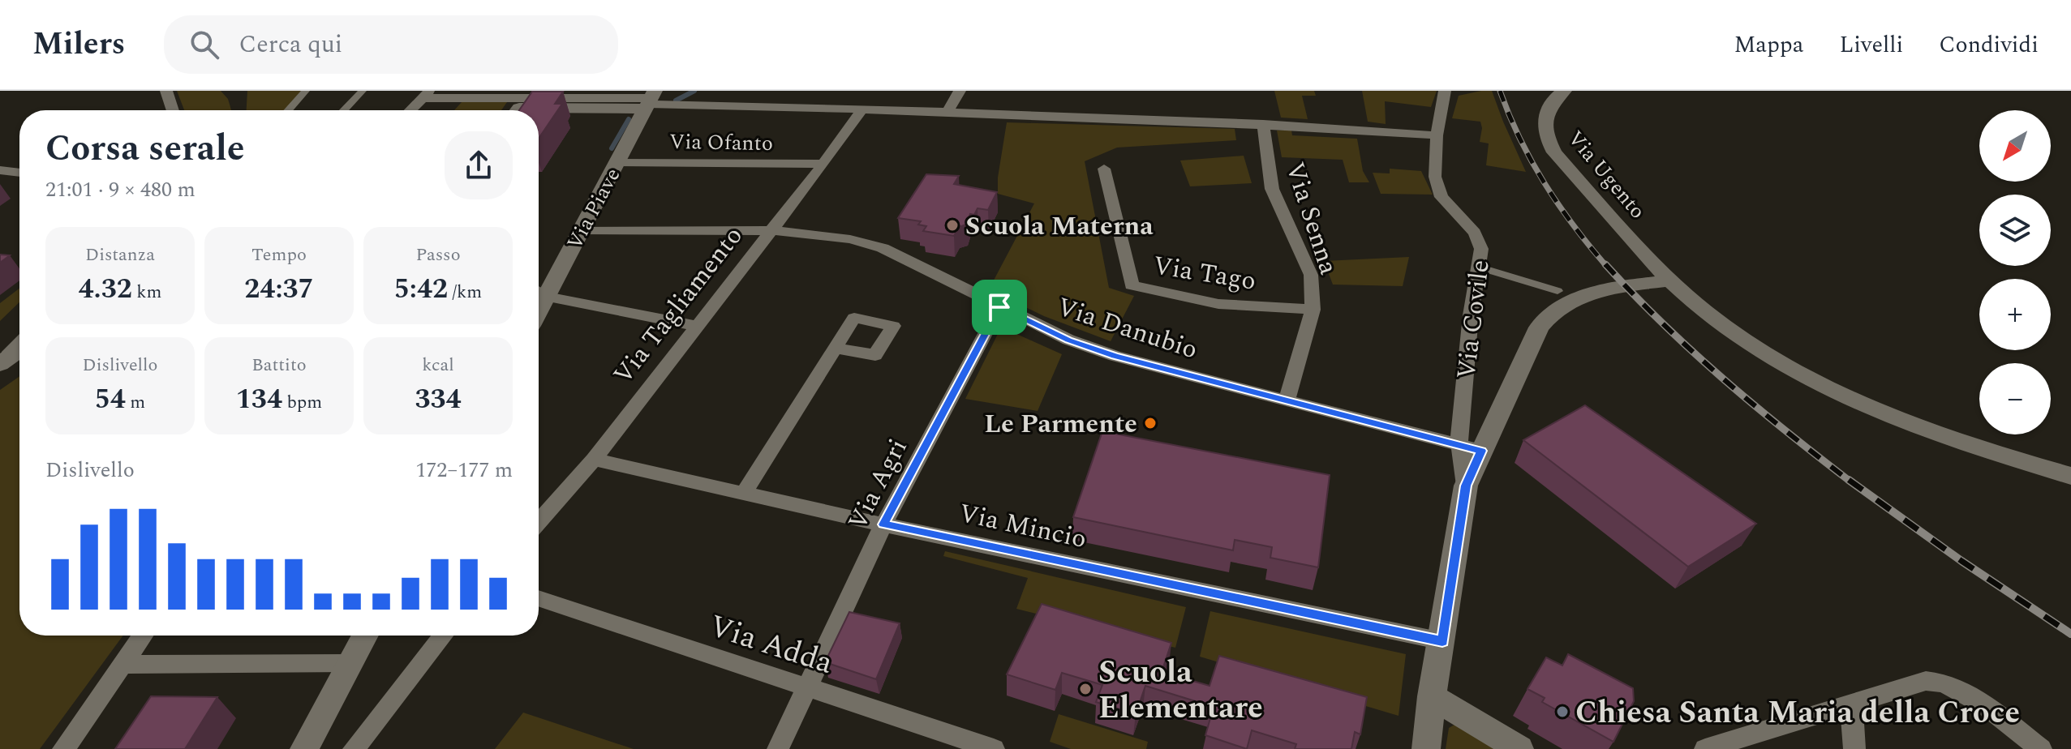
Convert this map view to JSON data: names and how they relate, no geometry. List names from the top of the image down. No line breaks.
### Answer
{"streets":{"street":["Via Ofanto","Via Ugento","Via Piave","Via Senna","Via Tago","Via Tagliamento","Via Covile","Via Danubio","Via Agri","Via Mincio","Via Adda"]},"crossings":[["Via Ofanto","Via Piave"],["Via Ofanto","Via Tagliamento"],["Via Piave","Via Danubio"],["Via Senna","Via Tago"],["Via Senna","Via Danubio"],["Via Tagliamento","Via Danubio"],["Via Tagliamento","Via Mincio"],["Via Covile","Via Danubio"],["Via Covile","Via Mincio"],["Via Danubio","Via Agri"],["Via Agri","Via Mincio"],["Via Agri","Via Adda"]],"places":["Scuola Materna","Le Parmente","Scuola Elementare","Chiesa Santa Maria della Croce"],"north":"bottom left","page":{"header":"Milers","search":"Cerca qui","nav":["Mappa","Livelli","Condividi"],"map_buttons":["+","−"],"heading":["Corsa serale","21:01 · 9 × 480 m"],"stats":[["Distanza","4.32 km"],["Tempo","24:37"],["Passo","5:42 /km"],["Dislivello","54 m"],["Battito","134 bpm"],["kcal","334"]],"chart":["Dislivello","172–177 m"]}}
